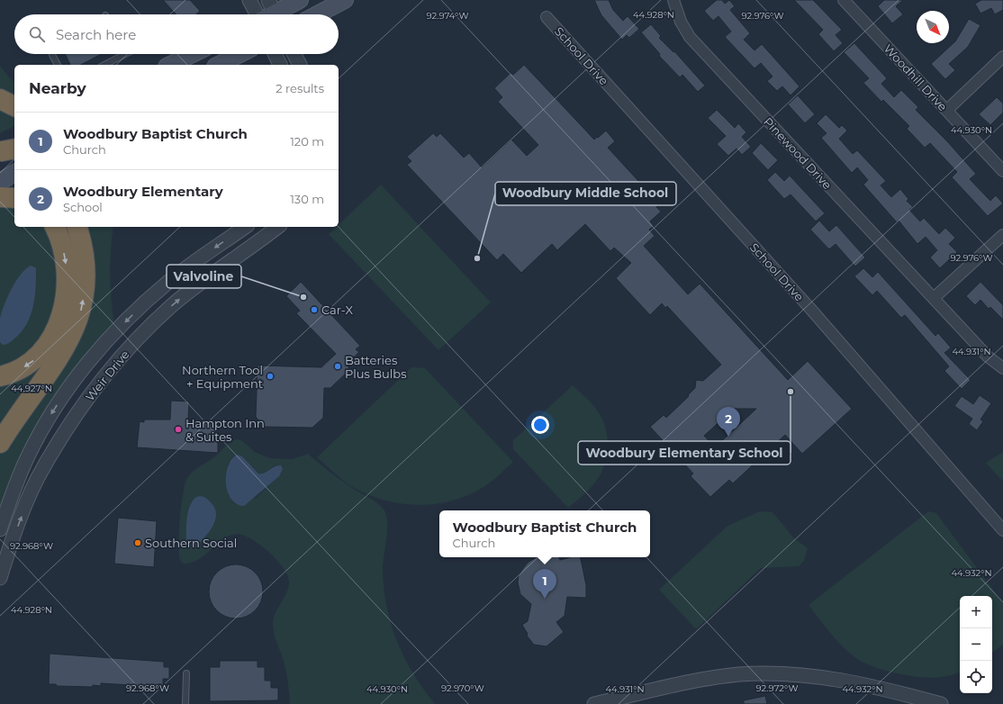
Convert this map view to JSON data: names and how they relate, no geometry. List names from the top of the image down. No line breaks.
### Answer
{"streets":{"street":["School Drive","Woodhill Drive","Pinewood Drive","Weir Drive"]},"places":["Woodbury Middle School","Valvoline","Car-X","Batteries Plus Bulbs","Northern Tool + Equipment","Woodbury Elementary School","Hampton Inn & Suites","Southern Social"],"north":"bottom right","page":{"search":"Search here","heading":["Nearby","2 results"],"list":[{"mark":"1","name":"Woodbury Baptist Church","note":"Church","value":"120 m"},{"mark":"2","name":"Woodbury Elementary","note":"School","value":"130 m"}],"pins":["2","1"],"popup":["Woodbury Baptist Church","Church"],"map_buttons":["+","−"]},"coordinates":["44.928°N","92.974°W","92.976°W","44.930°N","44.931°N","44.927°N","92.968°W","44.932°N","92.970°W","92.972°W"]}
